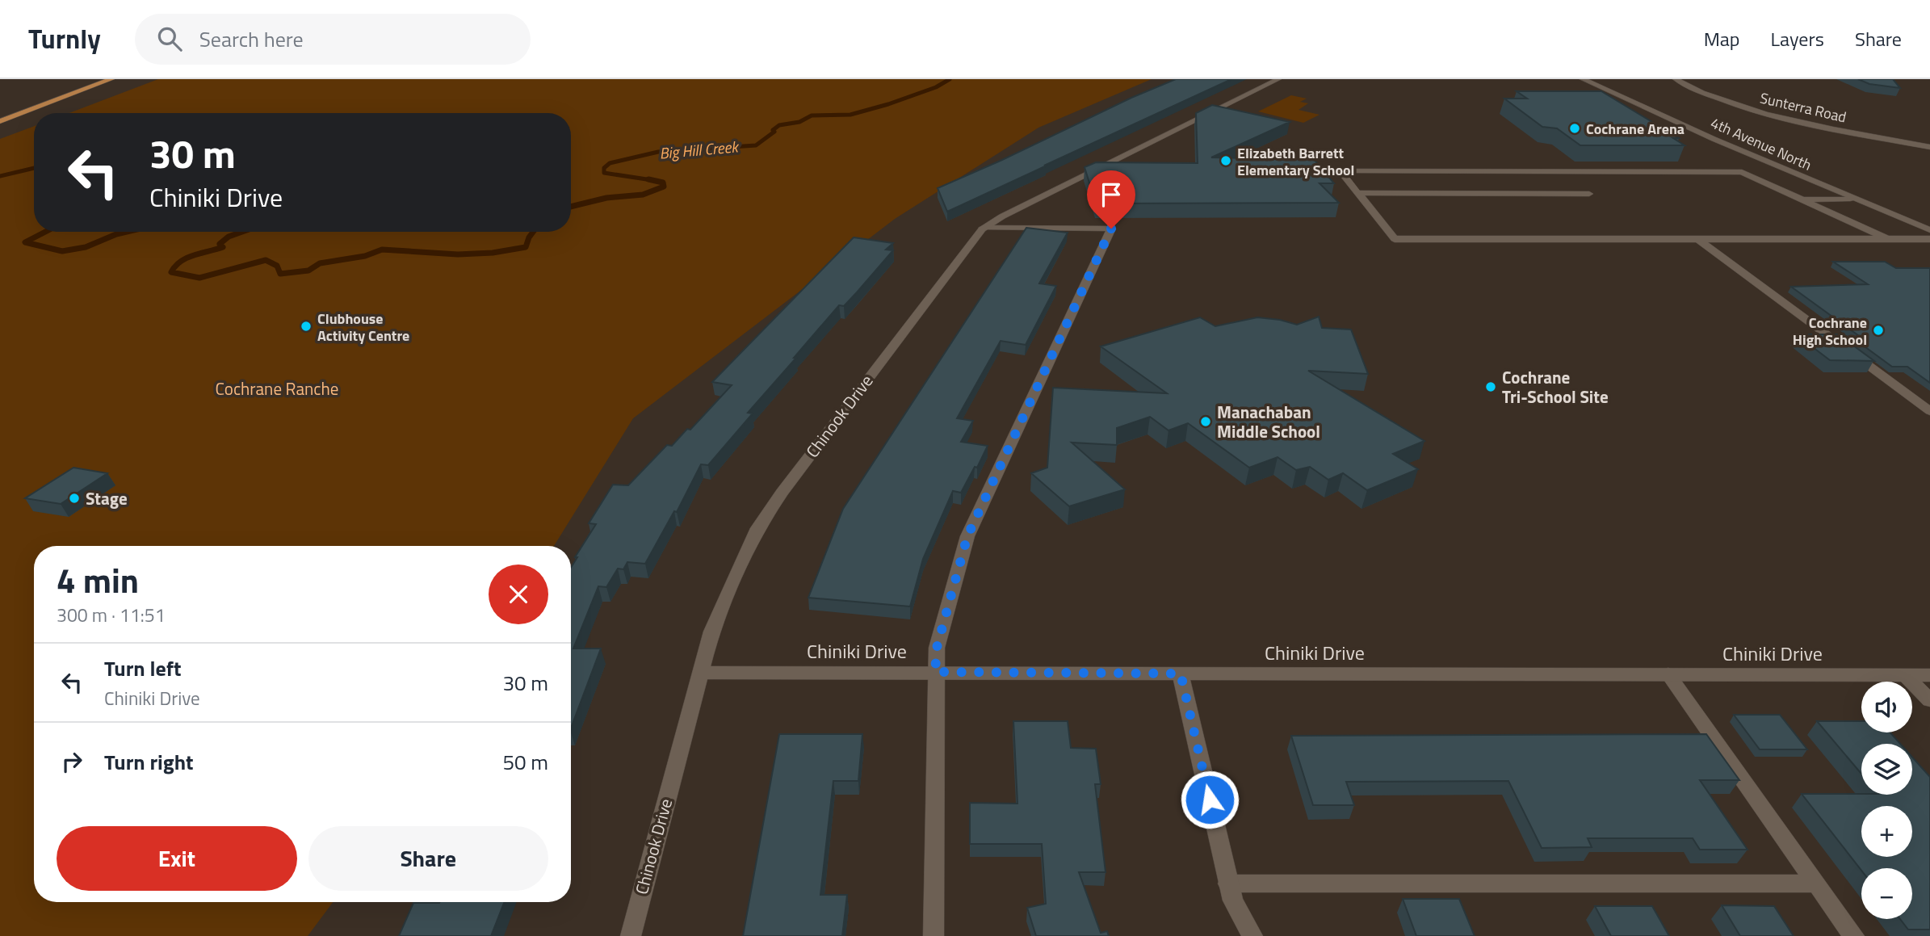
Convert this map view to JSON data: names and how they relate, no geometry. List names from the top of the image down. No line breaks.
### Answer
{"streets":{"street":["Sunterra Road","4th Avenue North","Chinook Drive","Chiniki Drive"]},"crossings":[["Chinook Drive","Chiniki Drive"]],"water":["Big Hill Creek"],"parks":["Cochrane Ranche"],"places":["Cochrane Arena","Elizabeth Barrett Elementary School","Clubhouse Activity Centre","Cochrane High School","Cochrane Tri-School Site","Manachaban Middle School","Stage"],"page":{"header":"Turnly","search":"Search here","nav":["Map","Layers","Share"],"turn":["30 m","Chiniki Drive"],"heading":["4 min","300 m · 11:51"],"list":[{"name":"Turn left","note":"Chiniki Drive","value":"30 m"},{"name":"Turn right","value":"50 m"}],"map_buttons":["+","−"],"buttons":["Exit","Share"]}}
